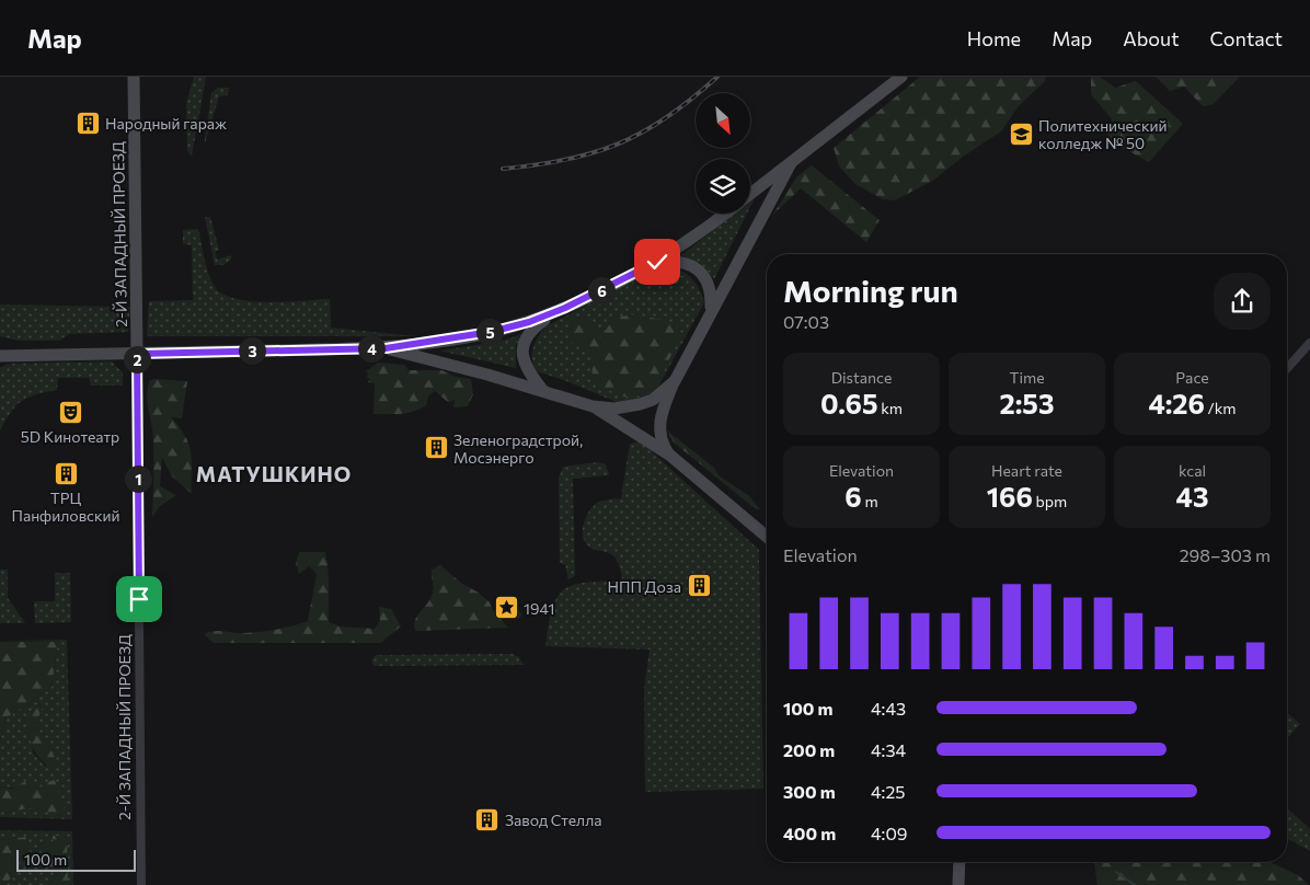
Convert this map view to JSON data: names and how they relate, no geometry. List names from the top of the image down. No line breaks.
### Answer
{"streets":{"main road":["2-Й ЗАПАДНЫЙ ПРОЕЗД"]},"districts":["МАТУШКИНО"],"places":{"building":["Народный гараж","Зеленоградстрой, Мосэнерго","ТРЦ Панфиловский","НПП Доза","Завод Стелла"],"school or university":["Политехнический колледж № 50"],"theatre":["5D Кинотеатр"],"place":["1941"]},"scale_bar":"100 m","north":"bottom right","page":{"header":"Map","nav":["Home","Map","About","Contact"],"heading":["Morning run","07:03"],"pins":["6","5","4","3","2","1"],"stats":[["Distance","0.65 km"],["Time","2:53"],["Pace","4:26 /km"],["Elevation","6 m"],["Heart rate","166 bpm"],["kcal","43"]],"chart":["Elevation","298–303 m"],"list":[{"name":"100 m","note":"4:43"},{"name":"200 m","note":"4:34"},{"name":"300 m","note":"4:25"},{"name":"400 m","note":"4:09"}],"scale":"100 m"}}
